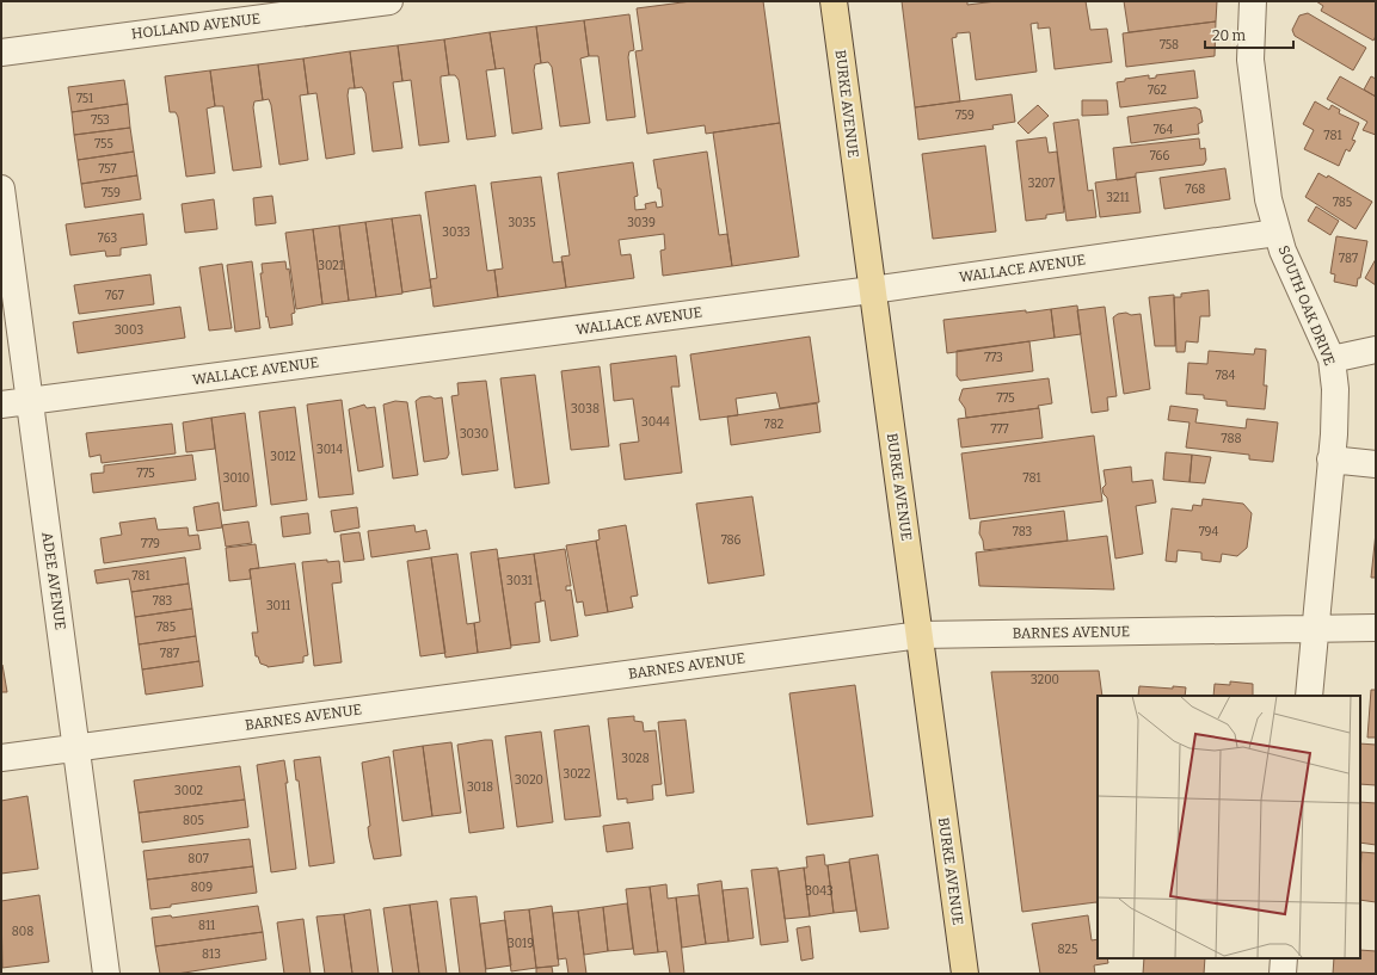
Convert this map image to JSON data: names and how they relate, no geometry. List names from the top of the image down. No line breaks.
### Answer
{"streets":{"main road":["BURKE AVENUE"],"street":["HOLLAND AVENUE","WALLACE AVENUE","SOUTH OAK DRIVE","ADEE AVENUE","BARNES AVENUE"]},"crossings":[["BURKE AVENUE","WALLACE AVENUE"],["BURKE AVENUE","BARNES AVENUE"],["WALLACE AVENUE","SOUTH OAK DRIVE"],["WALLACE AVENUE","ADEE AVENUE"],["SOUTH OAK DRIVE","BARNES AVENUE"],["ADEE AVENUE","BARNES AVENUE"]],"house_numbers":["758","762","751","759","753","764","781","755","766","757","3207","768","759","3211","785","3035","3039","3033","763","787","3021","767","3003","773","784","775","3038","3044","782","777","3030","788","3014","3012","775","3010","781","783","794","786","779","781","3031","783","3011","785","787","3200","3028","3022","3020","3018","3002","805","807","809","3043","811","808","3019","825","813"],"scale_bar":"20 m"}
